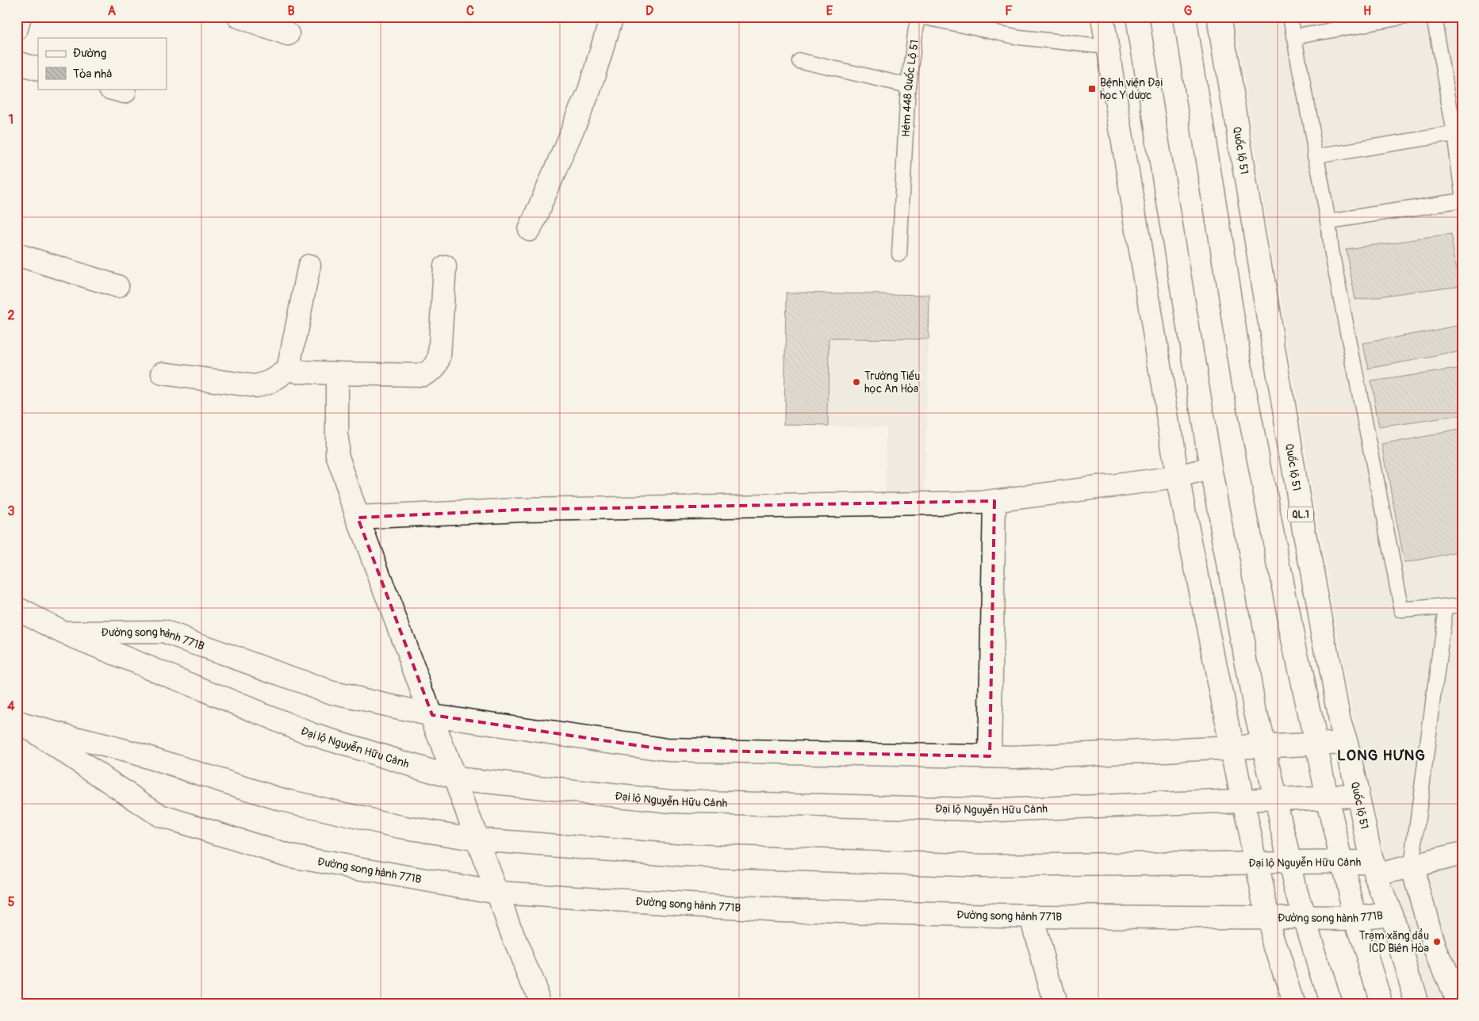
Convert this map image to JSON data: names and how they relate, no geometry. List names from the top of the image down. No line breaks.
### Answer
{"streets":{"main road":["Quốc lộ 51","QL.1","Đường song hành 771B","Đại lộ Nguyễn Hữu Cảnh"],"lane":["Hẻm 448 Quốc Lộ 51"]},"crossings":[["Quốc lộ 51","Đường song hành 771B"],["Quốc lộ 51","Đại lộ Nguyễn Hữu Cảnh"],["Đường song hành 771B","Đại lộ Nguyễn Hữu Cảnh"]],"districts":["LONG HƯNG"],"places":{"transit":["Bệnh viện Đại học Y dược"],"other":["Trường Tiểu học An Hòa","Trạm xăng dầu ICD Biên Hòa"]},"legend":["Đường","Tòa nhà"],"grid":{"columns":["A","B","C","D","E","F","G","H"],"rows":["1","2","3","4","5"]}}
